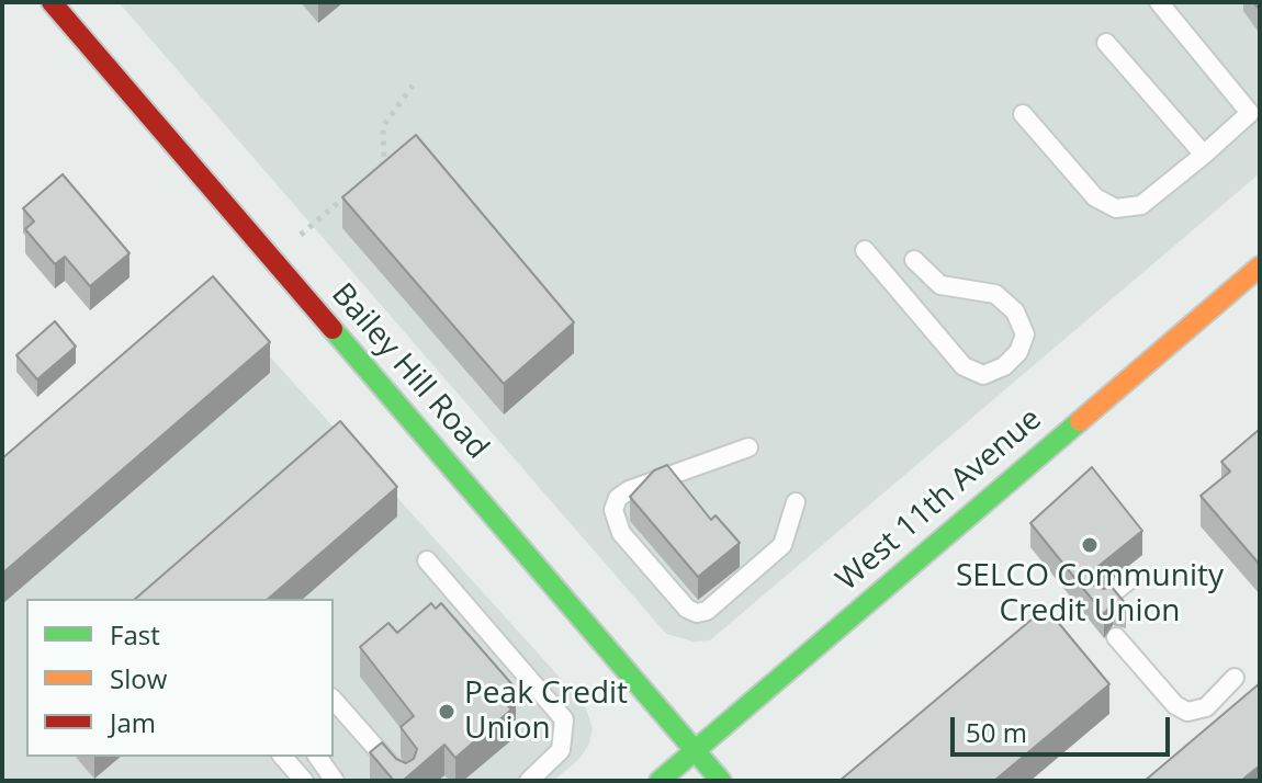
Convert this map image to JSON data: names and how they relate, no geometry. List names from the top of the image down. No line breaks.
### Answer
{"streets":{"street":["Bailey Hill Road","West 11th Avenue"]},"crossings":[["Bailey Hill Road","West 11th Avenue"]],"places":["SELCO Community Credit Union","Peak Credit Union"],"legend":["Fast","Slow","Jam"],"scale_bar":"50 m"}
